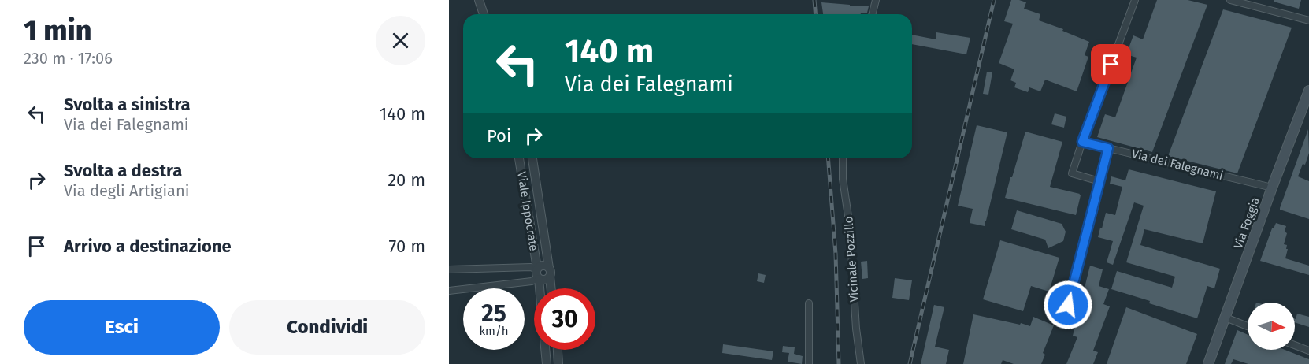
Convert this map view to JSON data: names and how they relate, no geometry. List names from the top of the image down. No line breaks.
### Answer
{"streets":{"main road":["Via Foggia"],"street":["Via dei Falegnami","Viale Ippocrate","Vicinale Pozzillo"]},"crossings":[["Via dei Falegnami","Via Foggia"]],"north":"right","page":{"heading":["1 min","230 m · 17:06"],"turn":["140 m","Via dei Falegnami"],"list":[{"name":"Svolta a sinistra","note":"Via dei Falegnami","value":"140 m"},{"name":"Svolta a destra","note":"Via degli Artigiani","value":"20 m"},{"name":"Arrivo a destinazione","value":"70 m"}],"then":"Poi","speed":"25 km/h","limit":"30","buttons":["Esci","Condividi"]}}
